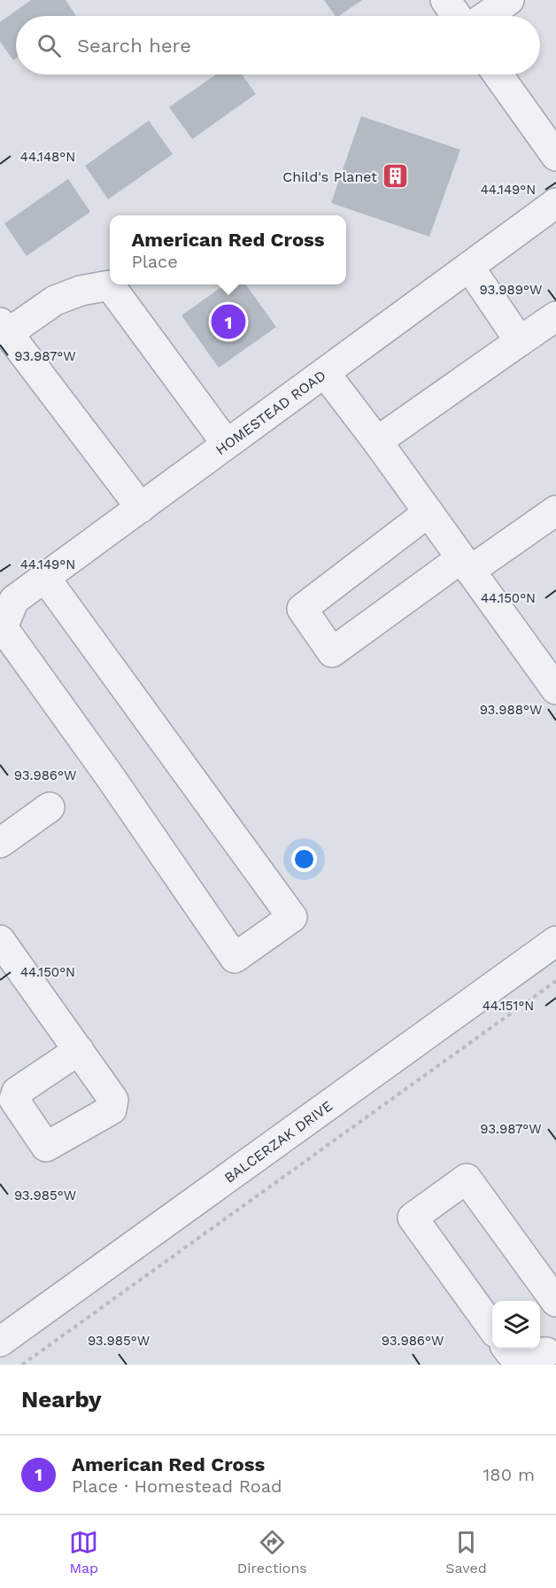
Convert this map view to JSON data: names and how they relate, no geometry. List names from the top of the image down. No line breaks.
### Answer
{"streets":{"street":["HOMESTEAD ROAD","BALCERZAK DRIVE"]},"places":{"building":["Child's Planet"]},"page":{"search":"Search here","popup":["American Red Cross","Place"],"pins":"1","heading":"Nearby","list":[{"mark":"1","name":"American Red Cross","note":"Place · Homestead Road","value":"180 m"}],"nav":["Map","Directions","Saved"]},"coordinates":["44.148°N","44.149°N","93.989°W","93.987°W","44.150°N","93.988°W","93.986°W","44.151°N","93.985°W"]}
